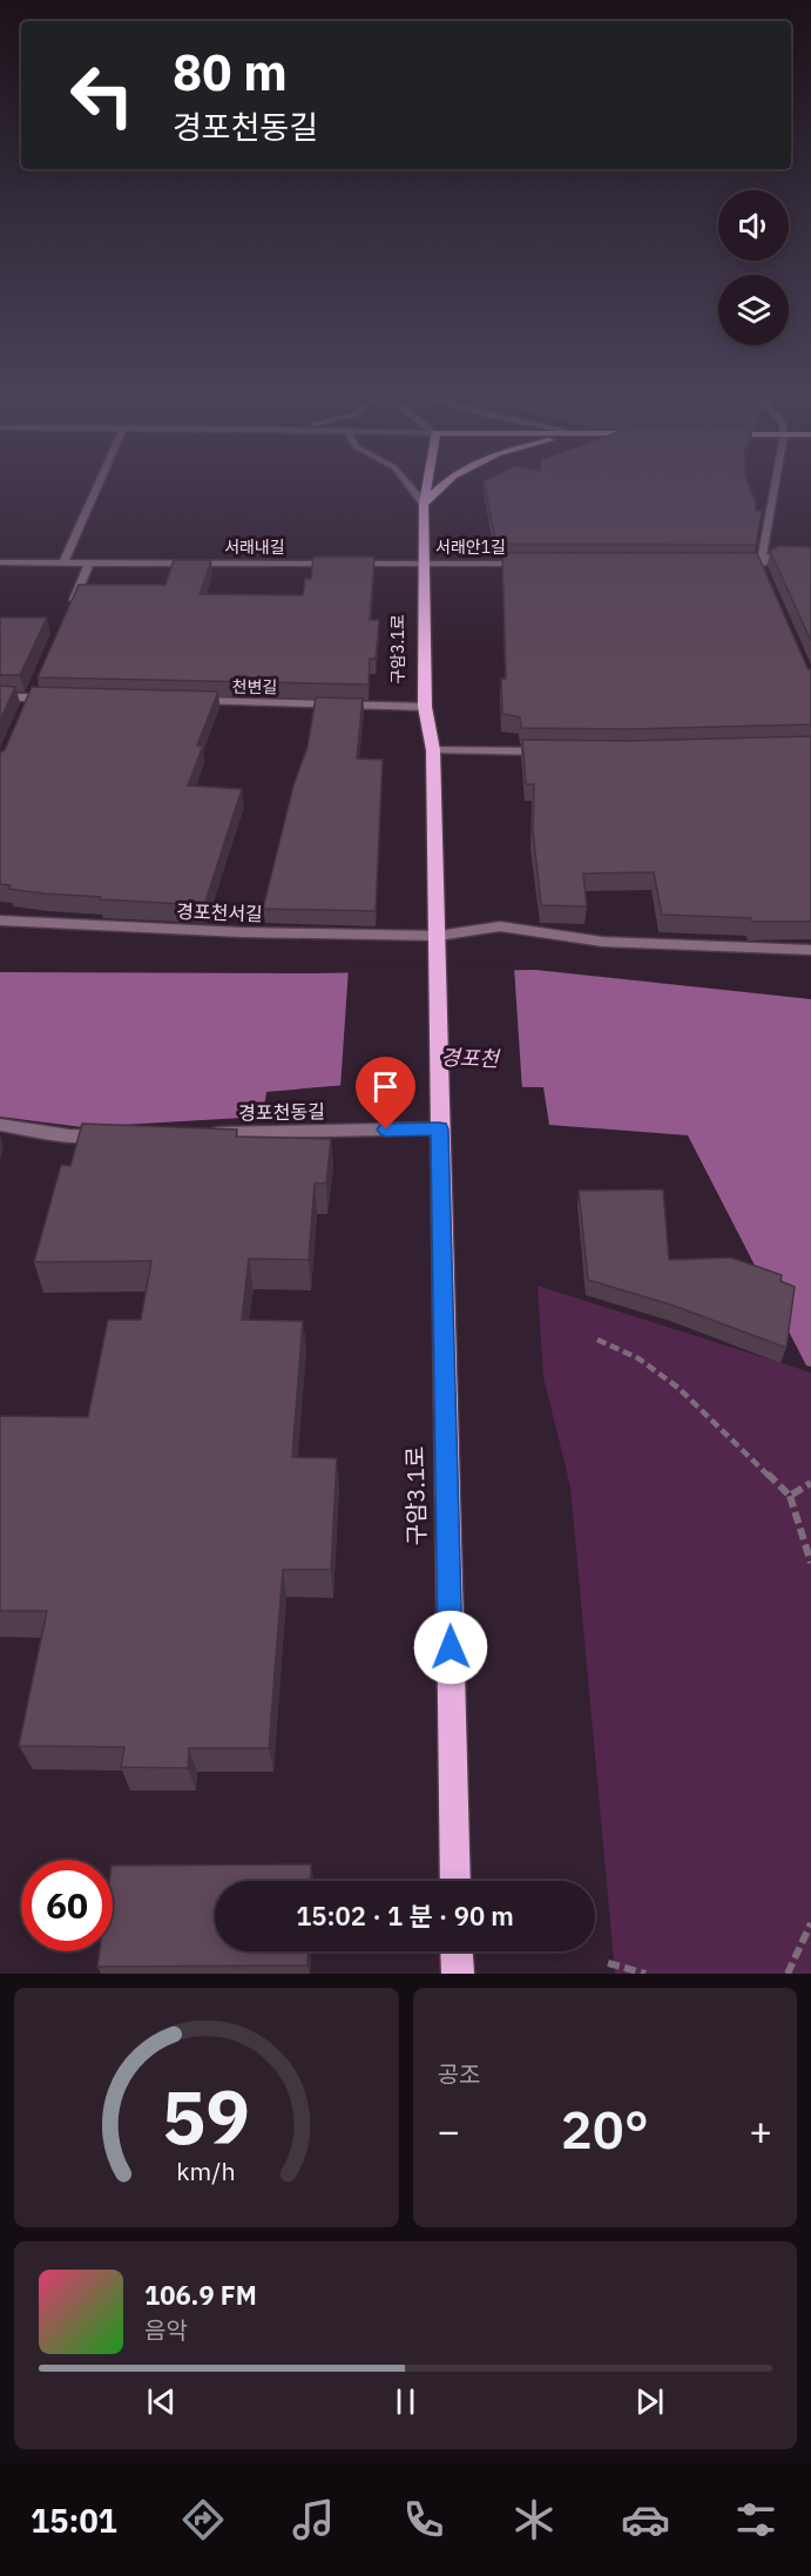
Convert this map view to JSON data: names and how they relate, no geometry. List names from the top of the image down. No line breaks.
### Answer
{"streets":{"main road":["구암3.1로"],"street":["서래내길","서래안1길","천변길","경포천서길","경포천동길"]},"crossings":[["서래내길","서래안1길"],["서래내길","구암3.1로"],["서래안1길","구암3.1로"],["구암3.1로","천변길"],["구암3.1로","경포천서길"],["구암3.1로","경포천동길"]],"water":["경포천"],"page":{"turn":["80 m","경포천동길"],"limit":"60","trip":"15:02 · 1 분 · 90 m","tile":"공조","heat":["−","20°","+"],"song":["106.9 FM","음악"],"tabs":"15:01","gauge":["59","km/h"]}}
